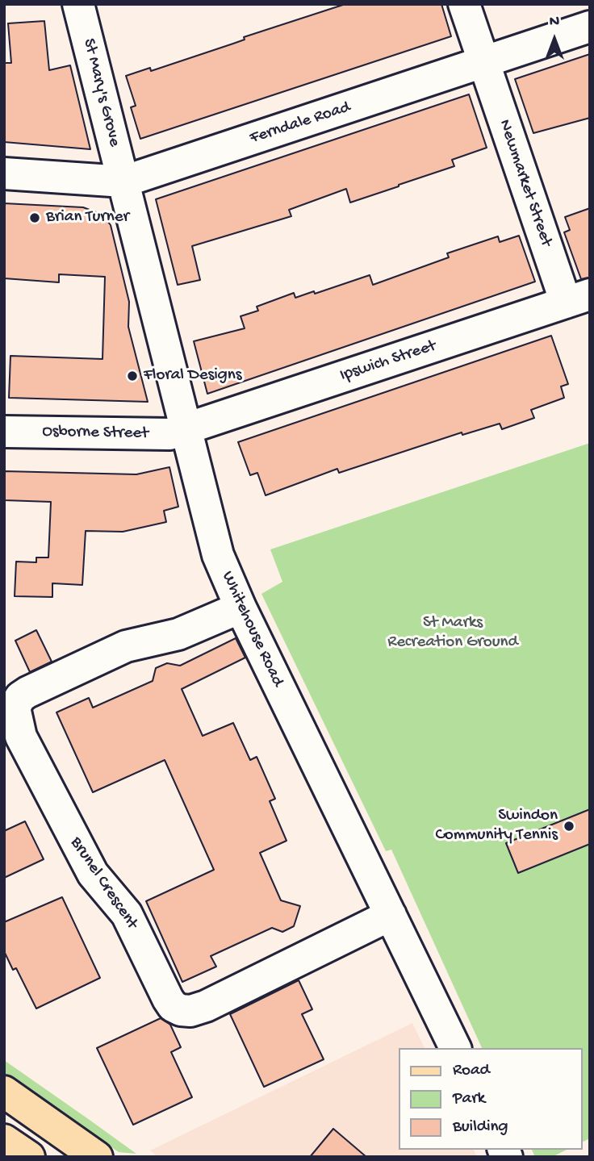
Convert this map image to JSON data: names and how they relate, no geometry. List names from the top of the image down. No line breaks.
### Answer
{"streets":{"street":["St Mary's Grove","Ferndale Road","Newmarket Street","Ipswich Street","Osborne Street","Whitehouse Road","Brunel Crescent"]},"crossings":[["St Mary's Grove","Ferndale Road"],["St Mary's Grove","Whitehouse Road"],["Ferndale Road","Newmarket Street"],["Ferndale Road","Whitehouse Road"],["Newmarket Street","Ipswich Street"],["Ipswich Street","Osborne Street"],["Ipswich Street","Whitehouse Road"],["Osborne Street","Whitehouse Road"],["Whitehouse Road","Brunel Crescent"]],"parks":["St Marks Recreation Ground"],"places":["Brian Turner","Floral Designs","Swindon Community Tennis"],"legend":["Road","Park","Building"],"north":"top"}
